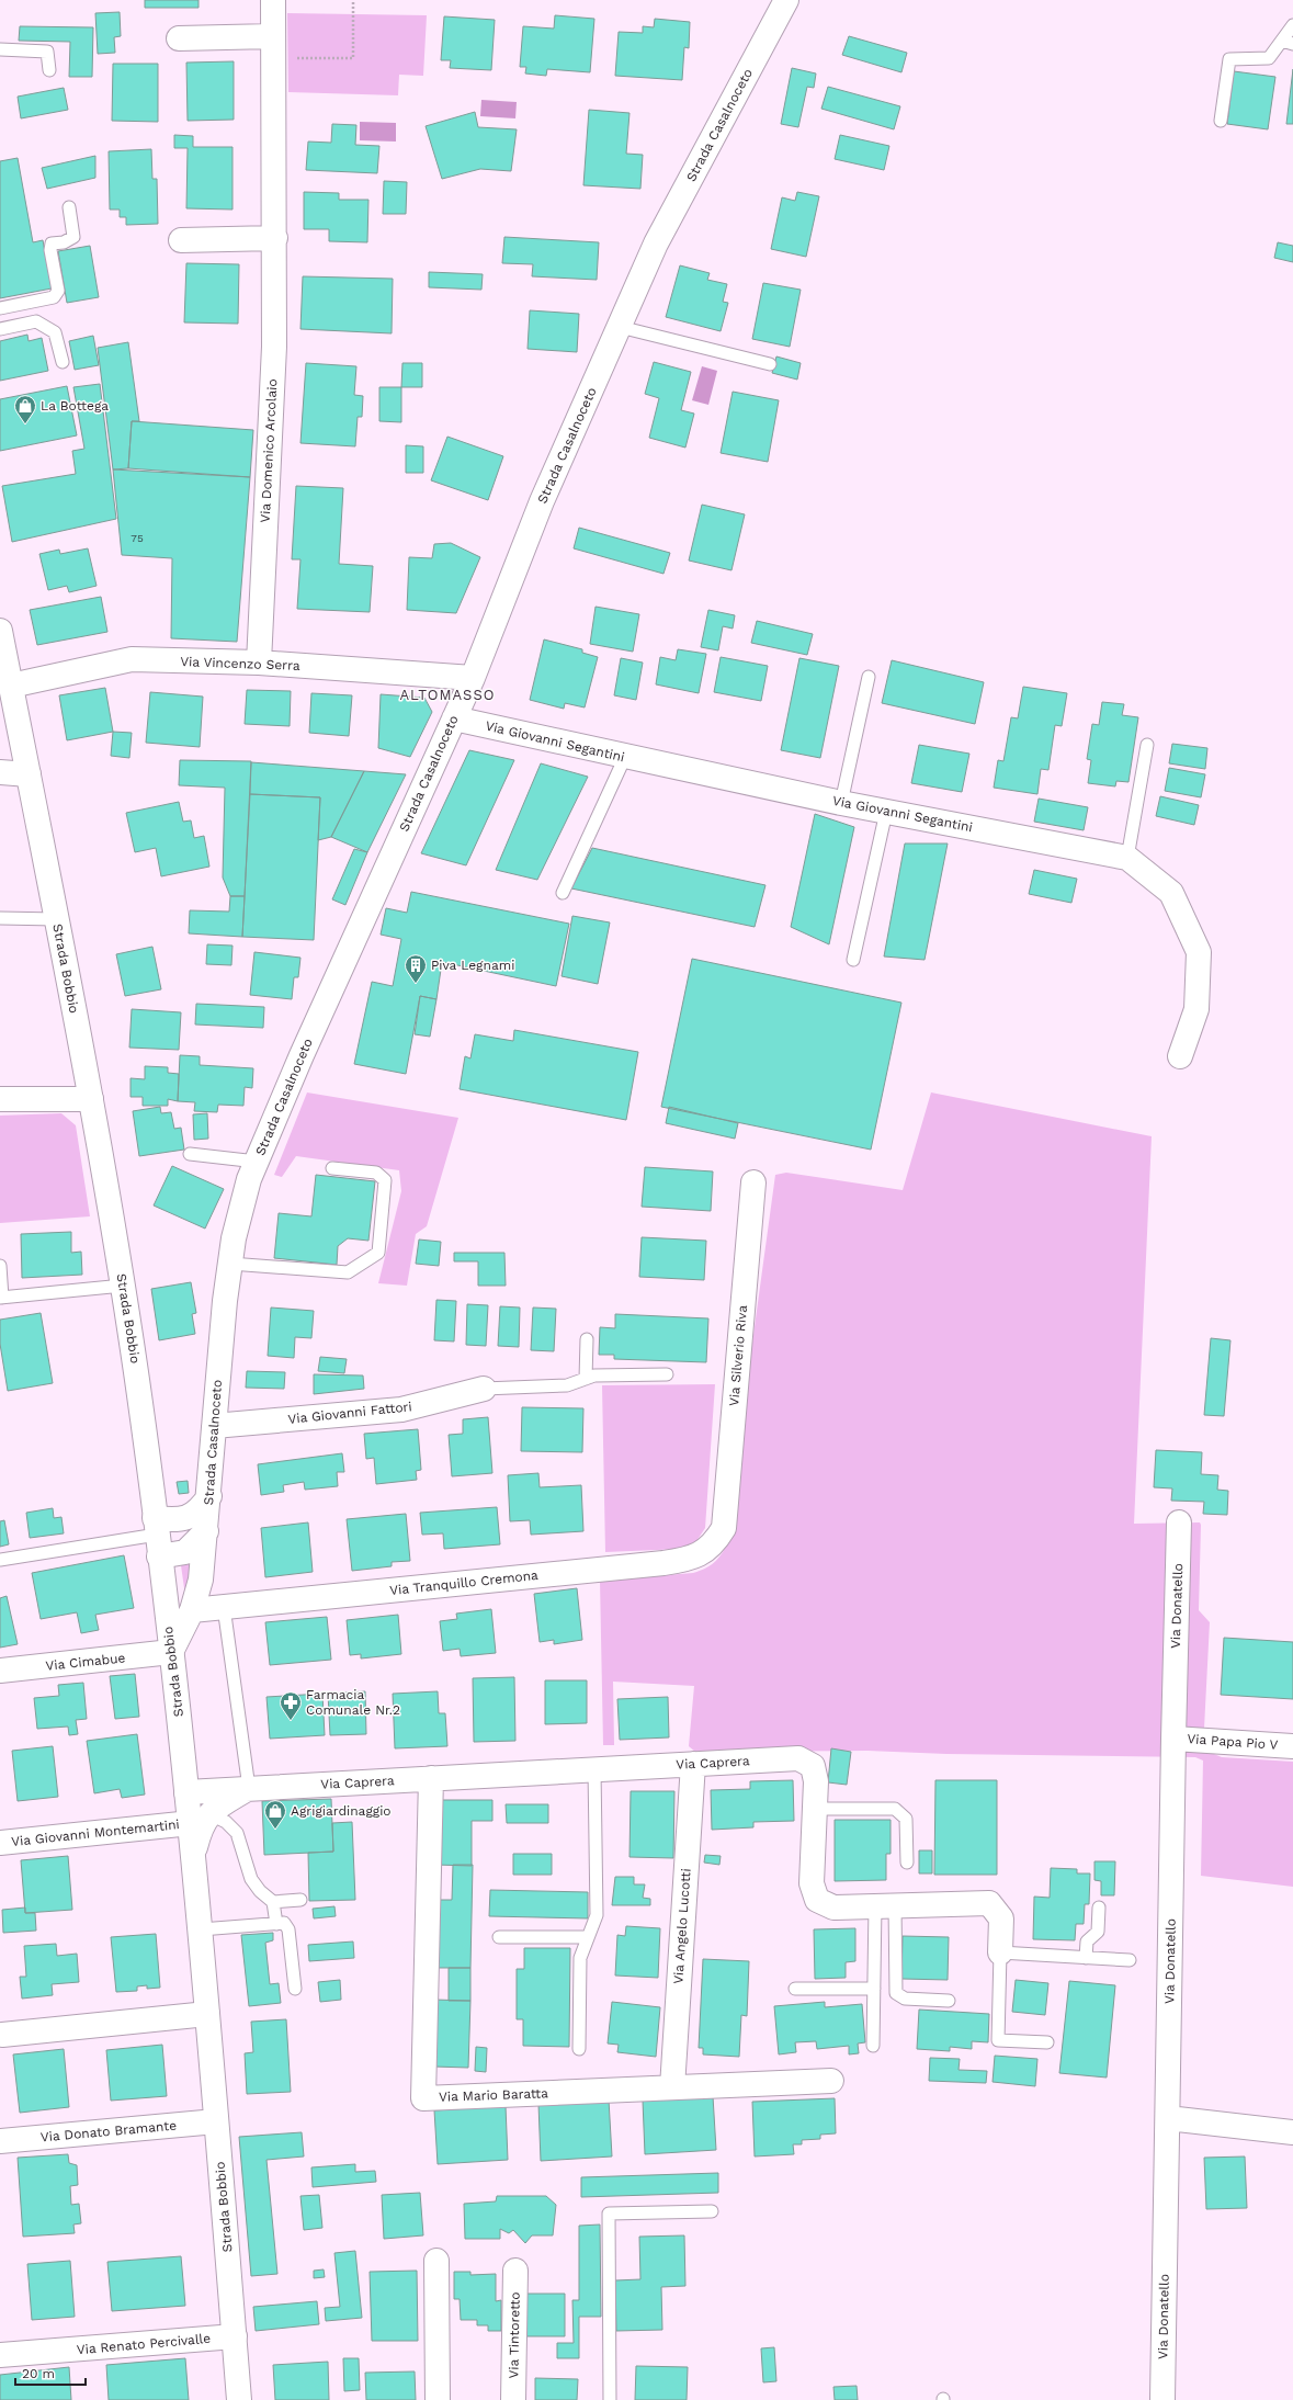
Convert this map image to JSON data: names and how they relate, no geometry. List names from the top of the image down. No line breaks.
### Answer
{"streets":{"street":["Strada Casalnoceto","Via Domenico Arcolaio","Via Vincenzo Serra","Via Giovanni Segantini","Strada Bobbio","Via Silverio Riva","Via Giovanni Fattori","Via Tranquillo Cremona","Via Donatello","Via Cimabue","Via Papa Pio V","Via Caprera","Via Giovanni Montemartini","Via Angelo Lucotti","Via Mario Baratta","Via Donato Bramante","Via Tintoretto","Via Renato Percivalle"]},"crossings":[["Strada Casalnoceto","Via Vincenzo Serra"],["Strada Casalnoceto","Via Giovanni Segantini"],["Strada Casalnoceto","Strada Bobbio"],["Strada Casalnoceto","Via Giovanni Fattori"],["Strada Casalnoceto","Via Tranquillo Cremona"],["Strada Casalnoceto","Via Cimabue"],["Via Domenico Arcolaio","Via Vincenzo Serra"],["Via Vincenzo Serra","Strada Bobbio"],["Strada Bobbio","Via Cimabue"],["Strada Bobbio","Via Caprera"],["Strada Bobbio","Via Giovanni Montemartini"],["Strada Bobbio","Via Donato Bramante"],["Strada Bobbio","Via Renato Percivalle"],["Via Silverio Riva","Via Tranquillo Cremona"],["Via Donatello","Via Papa Pio V"],["Via Caprera","Via Giovanni Montemartini"],["Via Caprera","Via Angelo Lucotti"],["Via Caprera","Via Mario Baratta"],["Via Angelo Lucotti","Via Mario Baratta"]],"districts":["ALTOMASSO"],"places":{"shop":["La Bottega","Agrigiardinaggio"],"building":["Piva Legnami"],"pharmacy":["Farmacia Comunale Nr.2"]},"house_numbers":["75"],"scale_bar":"20 m"}
